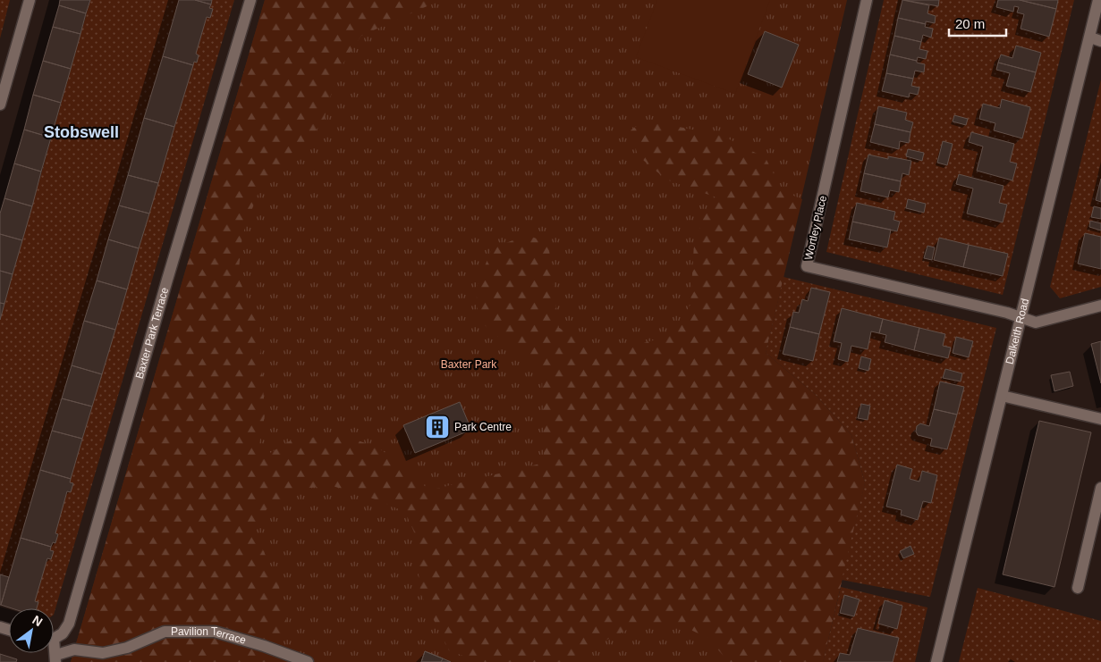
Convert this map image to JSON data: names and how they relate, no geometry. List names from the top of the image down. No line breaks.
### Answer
{"streets":{"street":["Wortley Place","Dalkeith Road","Baxter Park Terrace","Pavilion Terrace"]},"crossings":[["Wortley Place","Dalkeith Road"]],"districts":["Stobswell"],"parks":["Baxter Park"],"places":{"building":["Park Centre"]},"scale_bar":"20 m","north":"top right"}
